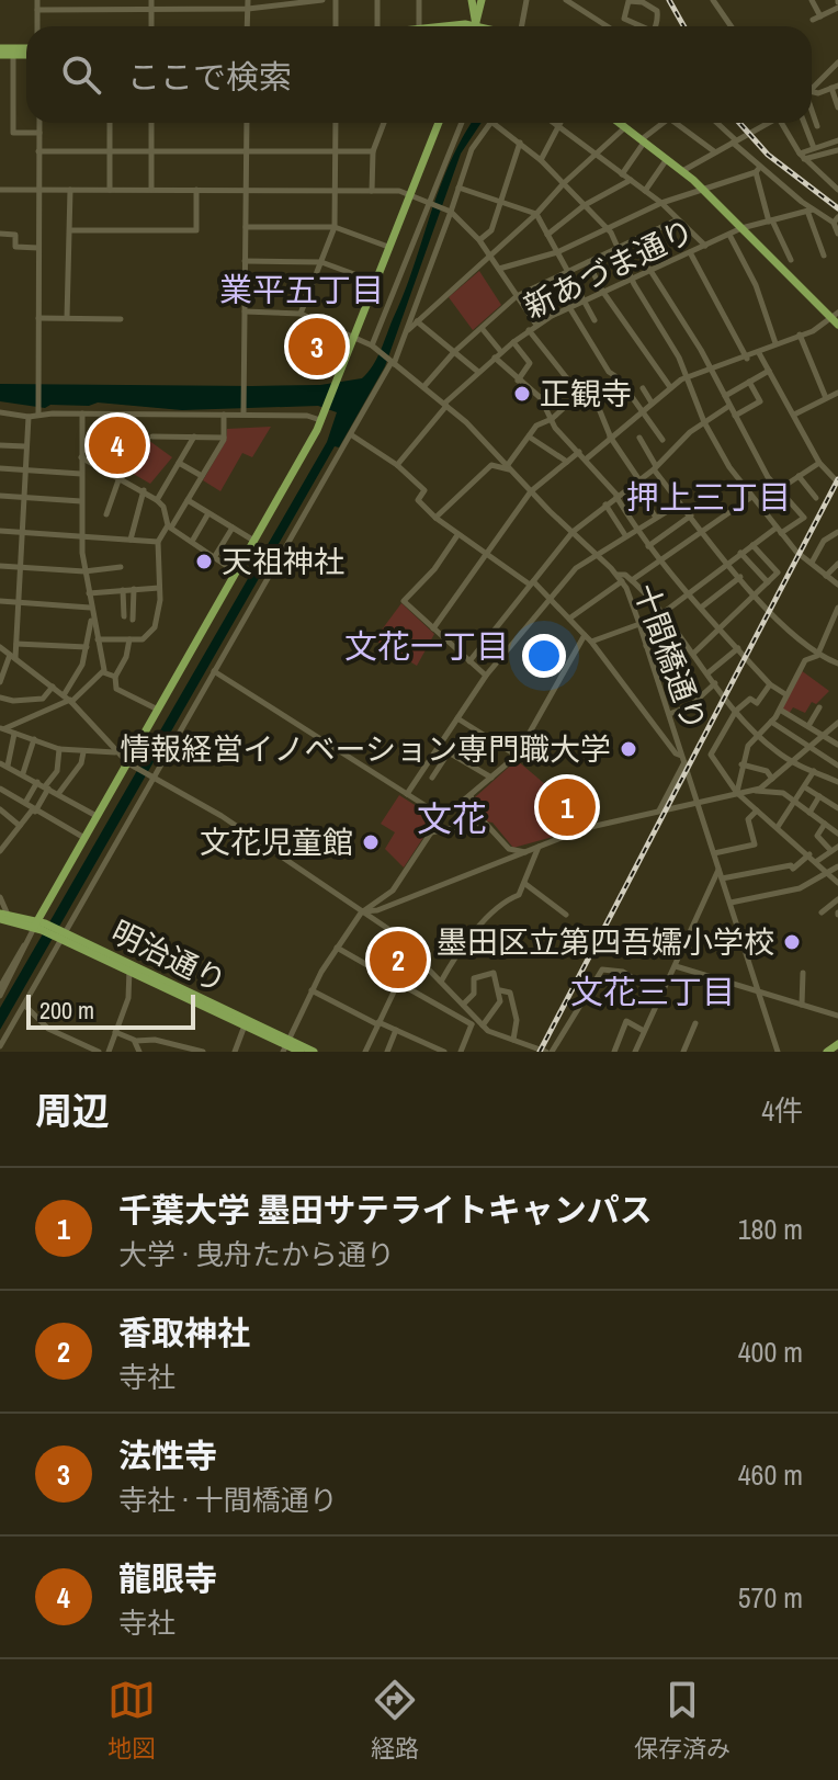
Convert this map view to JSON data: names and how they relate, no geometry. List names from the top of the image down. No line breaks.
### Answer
{"streets":{"main road":["明治通り"],"street":["新あづま通り","十間橋通り"]},"crossings":[["新あづま通り","十間橋通り"]],"districts":["業平五丁目","押上三丁目","文花一丁目","文花","文花三丁目"],"places":["正観寺","天祖神社","情報経営イノベーション専門職大学","文花児童館","墨田区立第四吾嬬小学校"],"scale_bar":"200 m","page":{"search":"ここで検索","pins":["3","4","1","2"],"scale":"200 m","heading":["周辺","4件"],"list":[{"mark":"1","name":"千葉大学 墨田サテライトキャンパス","note":"大学 · 曳舟たから通り","value":"180 m"},{"mark":"2","name":"香取神社","note":"寺社","value":"400 m"},{"mark":"3","name":"法性寺","note":"寺社 · 十間橋通り","value":"460 m"},{"mark":"4","name":"龍眼寺","note":"寺社","value":"570 m"}],"nav":["地図","経路","保存済み"]}}
